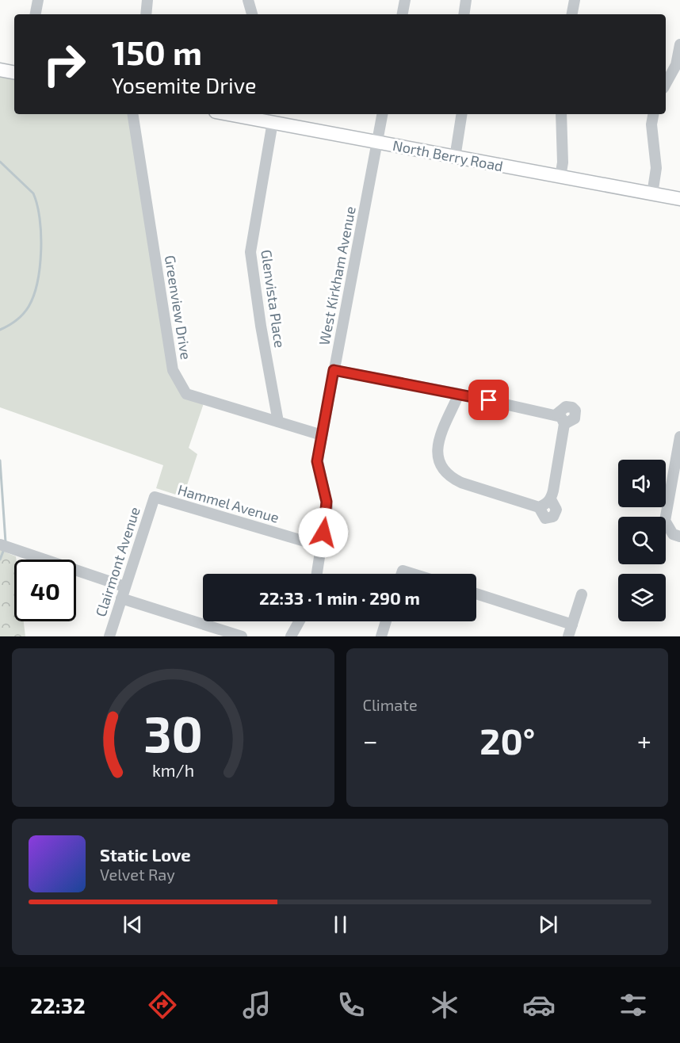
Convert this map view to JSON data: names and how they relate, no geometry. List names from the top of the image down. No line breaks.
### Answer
{"streets":{"main road":["North Berry Road"],"street":["West Kirkham Avenue","Glenvista Place","Greenview Drive","Hammel Avenue","Clairmont Avenue"]},"crossings":[["North Berry Road","West Kirkham Avenue"],["North Berry Road","Glenvista Place"],["West Kirkham Avenue","Greenview Drive"],["West Kirkham Avenue","Hammel Avenue"],["Glenvista Place","Greenview Drive"],["Hammel Avenue","Clairmont Avenue"]],"page":{"turn":["150 m","Yosemite Drive"],"limit":"40","trip":"22:33 · 1 min · 290 m","tile":"Climate","heat":["−","20°","+"],"song":["Static Love","Velvet Ray"],"tabs":"22:32","gauge":["30","km/h"]}}
